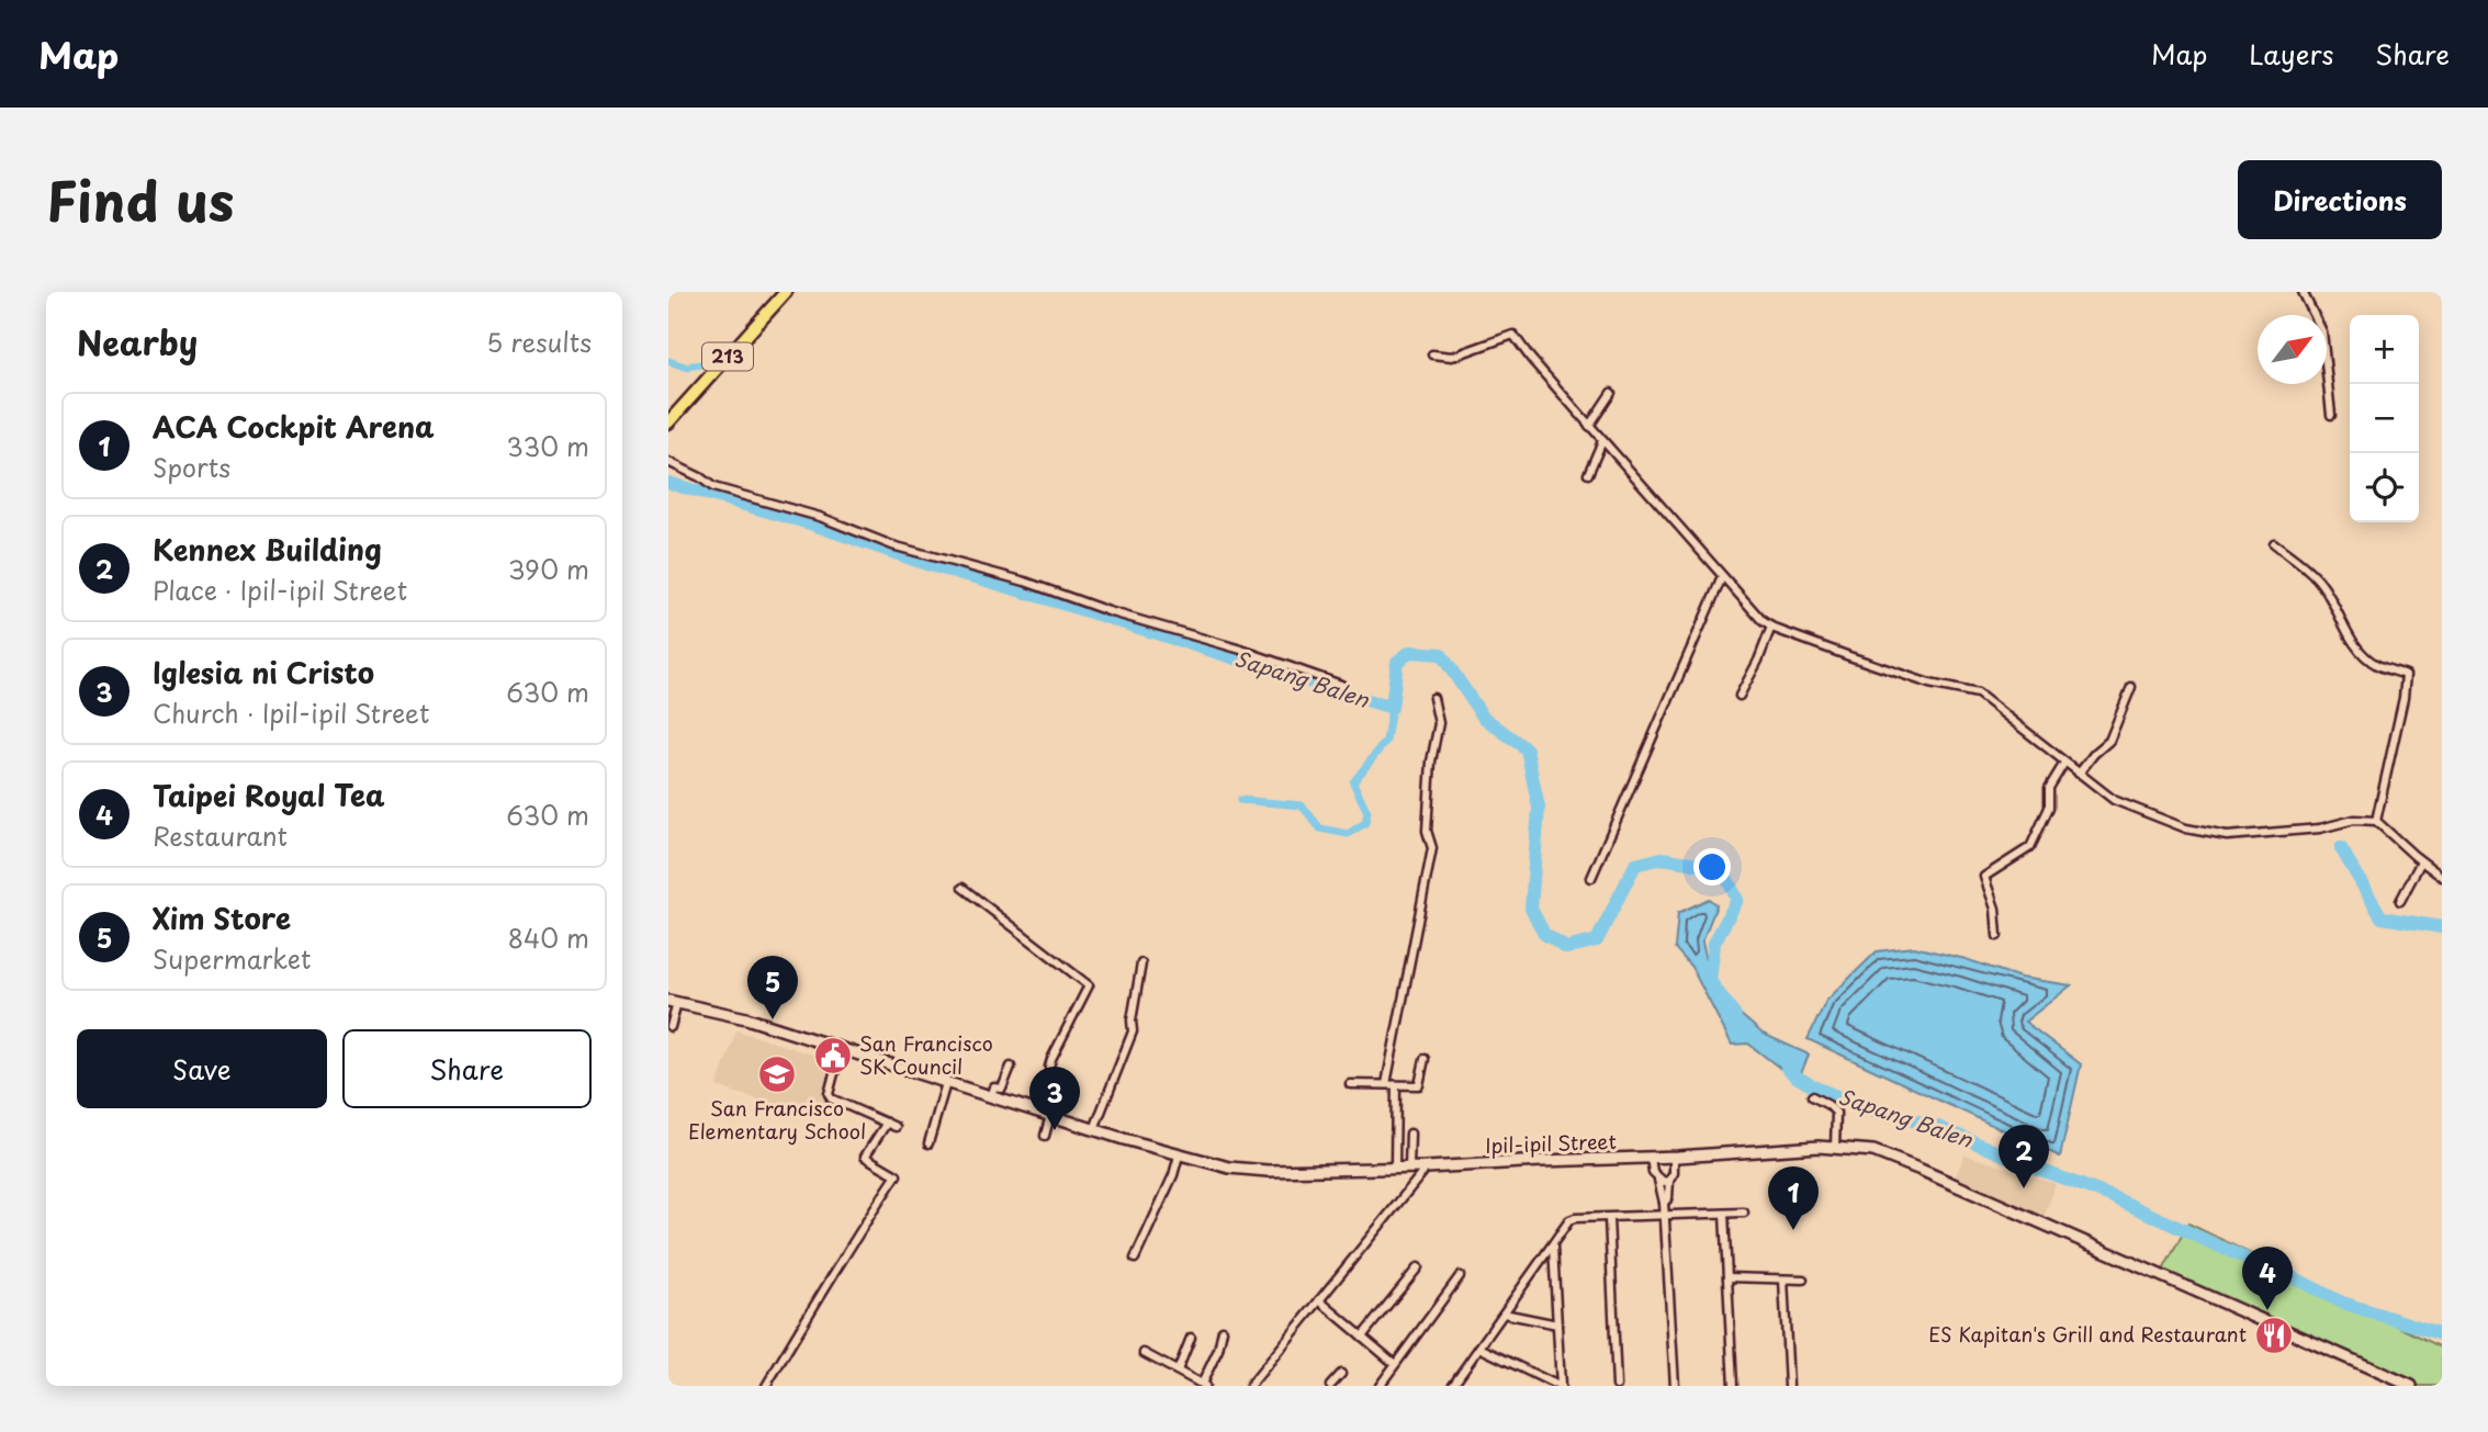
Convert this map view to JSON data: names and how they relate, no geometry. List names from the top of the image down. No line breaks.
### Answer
{"streets":{"main road":["213"],"street":["Ipil-ipil Street"]},"water":["Sapang Balen"],"places":{"public building":["San Francisco SK Council"],"school or university":["San Francisco Elementary School"],"restaurant":["ES Kapitan's Grill and Restaurant"]},"north":"top right","page":{"header":"Map","nav":["Map","Layers","Share"],"title":"Find us","buttons":["Directions",["Save","Share"]],"heading":["Nearby","5 results"],"map_buttons":["+","−"],"list":[{"mark":"1","name":"ACA Cockpit Arena","note":"Sports","value":"330 m"},{"mark":"2","name":"Kennex Building","note":"Place · Ipil-ipil Street","value":"390 m"},{"mark":"3","name":"Iglesia ni Cristo","note":"Church · Ipil-ipil Street","value":"630 m"},{"mark":"4","name":"Taipei Royal Tea","note":"Restaurant","value":"630 m"},{"mark":"5","name":"Xim Store","note":"Supermarket","value":"840 m"}],"pins":["5","3","2","1","4"]}}
